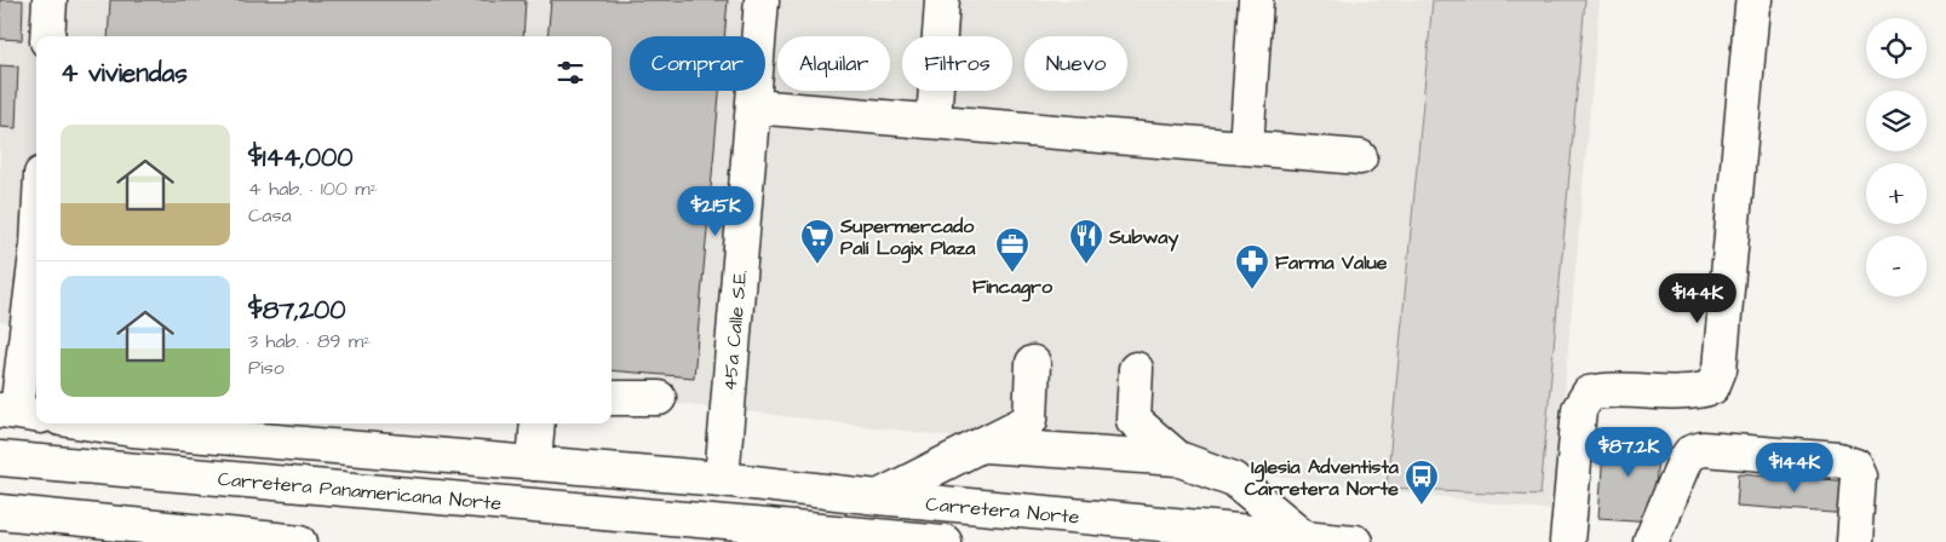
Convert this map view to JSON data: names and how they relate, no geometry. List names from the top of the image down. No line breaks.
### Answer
{"streets":{"main road":["45a Calle S.E.","Carretera Panamericana Norte","Carretera Norte"]},"crossings":[["45a Calle S.E.","Carretera Panamericana Norte"],["45a Calle S.E.","Carretera Norte"],["Carretera Panamericana Norte","Carretera Norte"]],"places":{"supermarket":["Supermercado Palí Logix Plaza"],"restaurant":["Subway"],"office":["Fincagro"],"pharmacy":["Farma Value"],"bus stop":["Iglesia Adventista Carretera Norte"]},"page":{"map_buttons":["+","−"],"chip":["Comprar","Alquilar","Filtros","Nuevo"],"heading":"4 viviendas","list":[{"name":"$144,000","note":"4 hab. · 100 m² · Casa"},{"name":"$87,200","note":"3 hab. · 89 m² · Piso"}],"price":["$215K","$144K","$87.2K","$144K"]}}
